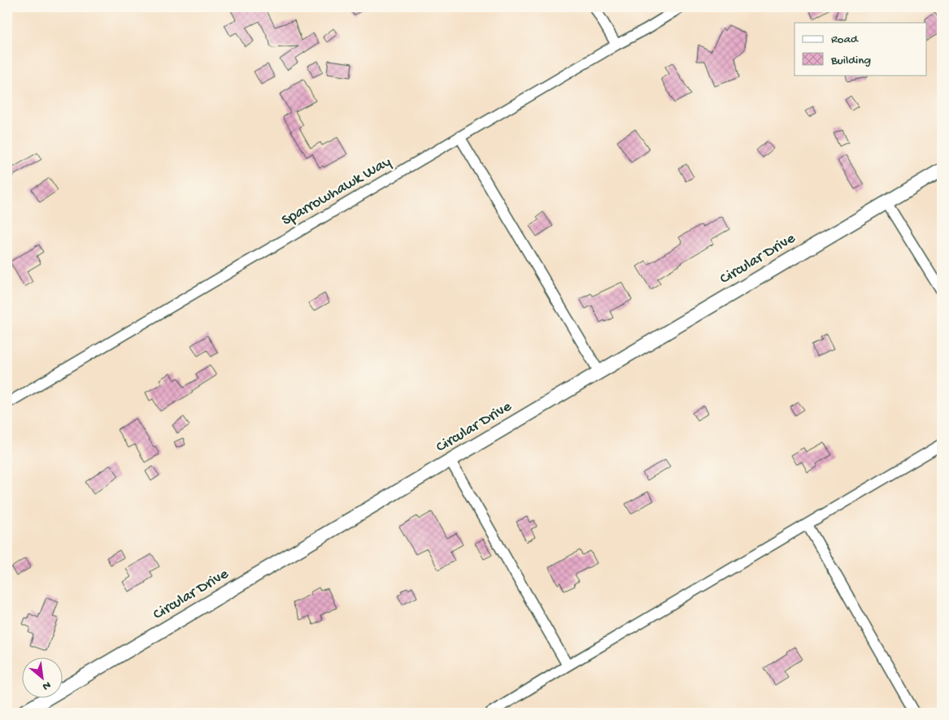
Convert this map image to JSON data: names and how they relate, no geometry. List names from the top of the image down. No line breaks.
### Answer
{"streets":{"street":["Sparrowhawk Way","Circular Drive"]},"legend":["Road","Building"],"north":"bottom right"}
